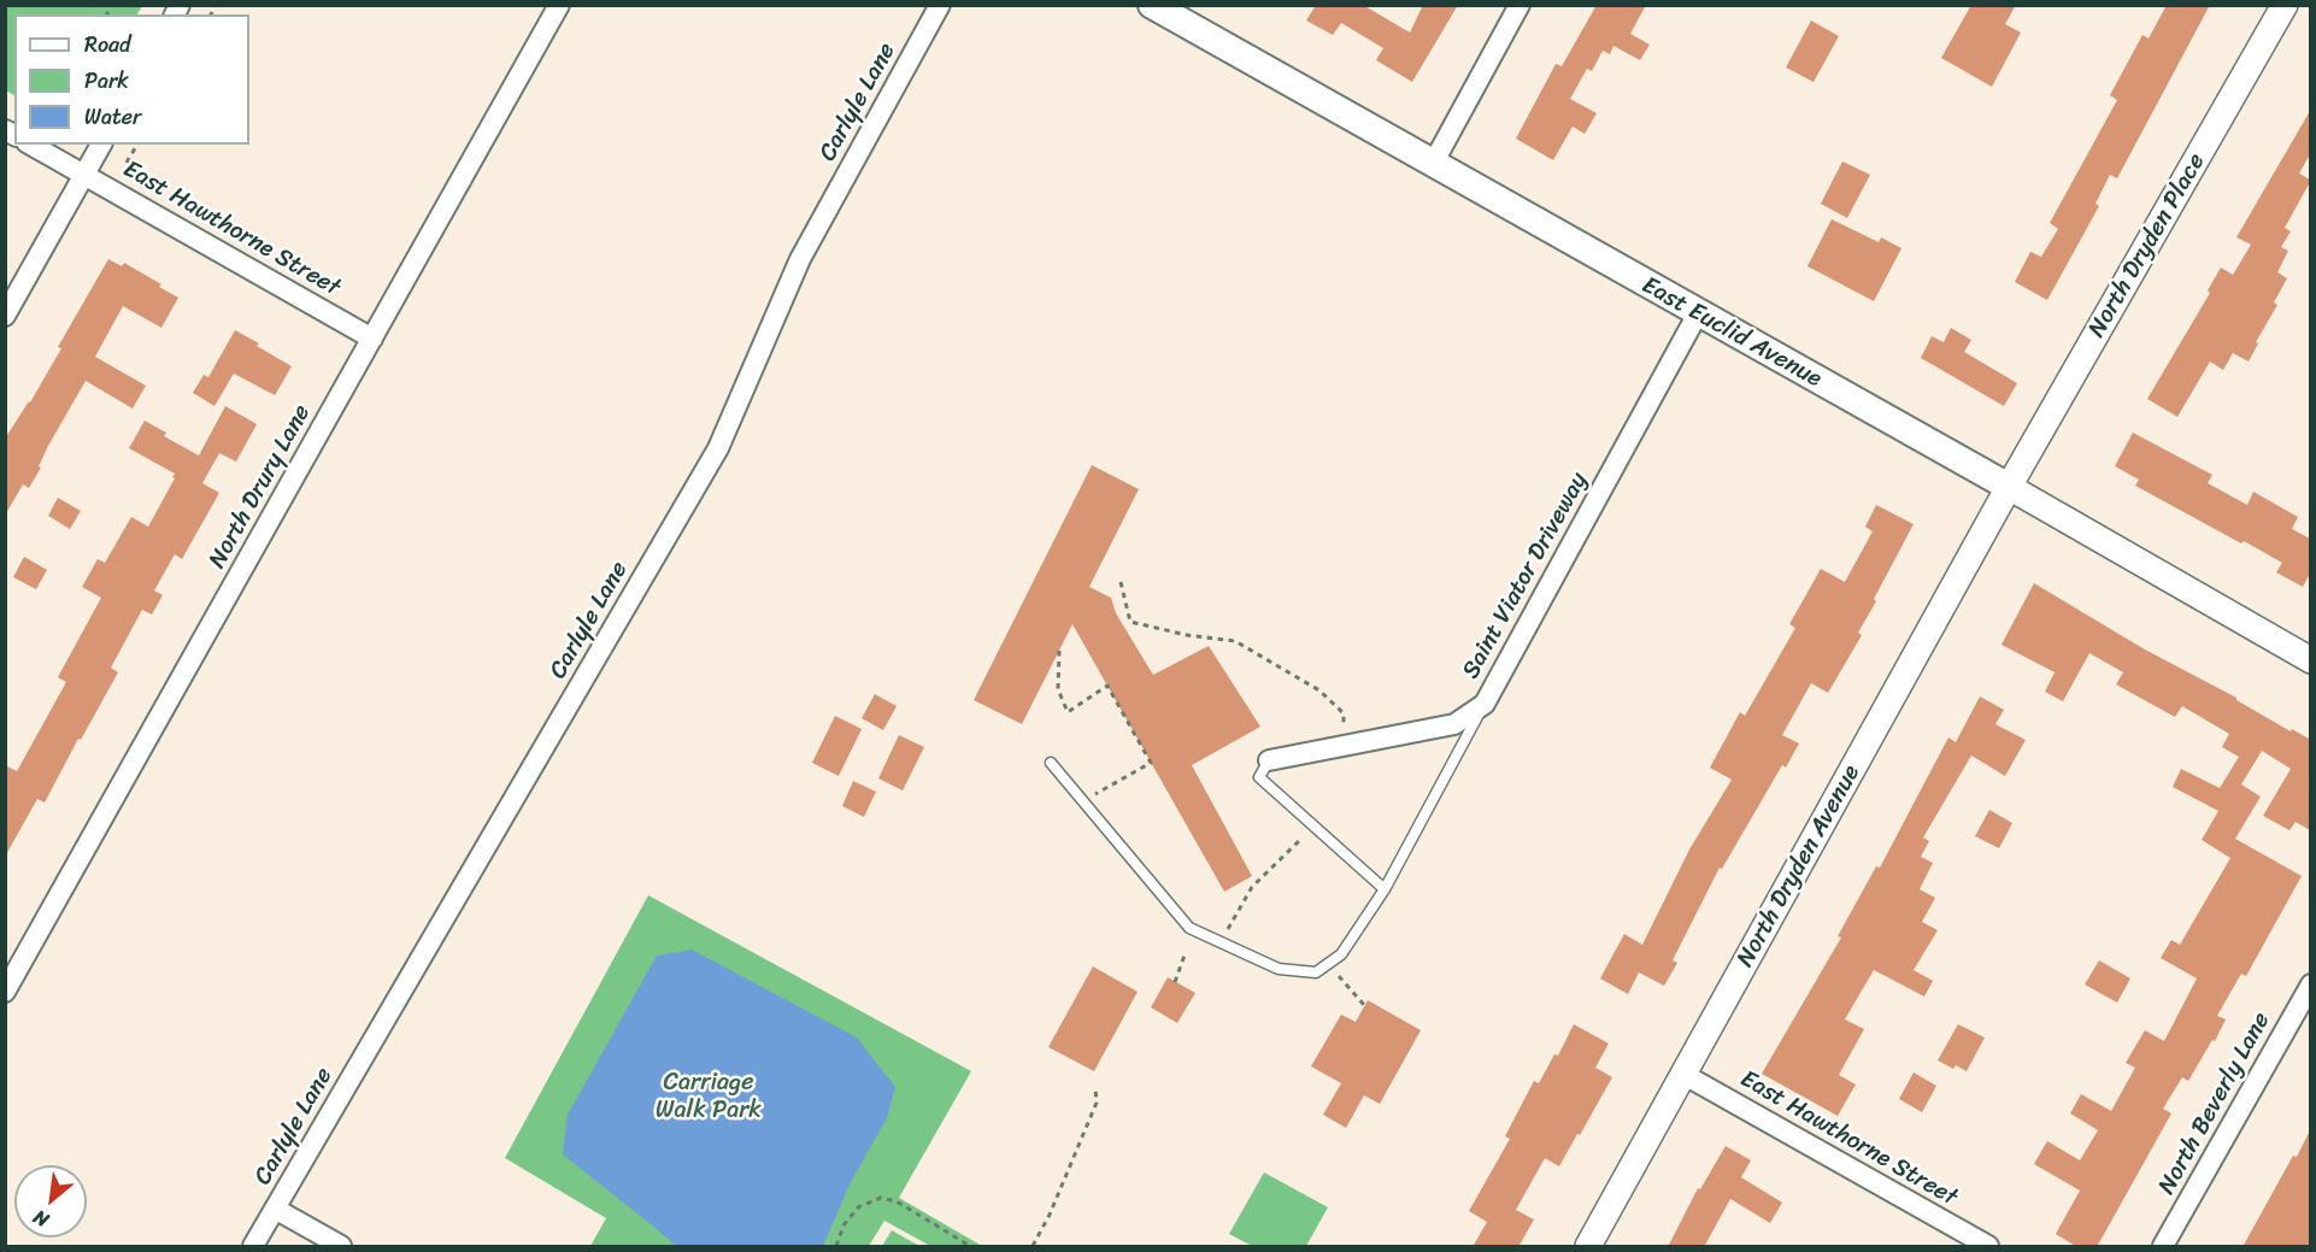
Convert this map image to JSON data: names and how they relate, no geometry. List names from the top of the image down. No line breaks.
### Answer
{"streets":{"main road":["East Euclid Avenue"],"street":["Carlyle Lane","East Hawthorne Street","North Dryden Place","North Drury Lane","Saint Viator Driveway","North Dryden Avenue","North Beverly Lane"]},"crossings":[["East Hawthorne Street","North Drury Lane"],["East Hawthorne Street","North Dryden Avenue"],["North Dryden Place","East Euclid Avenue"],["North Dryden Place","North Dryden Avenue"],["East Euclid Avenue","Saint Viator Driveway"],["East Euclid Avenue","North Dryden Avenue"]],"parks":["Carriage Walk Park"],"legend":["Road","Park","Water"],"north":"bottom left"}
